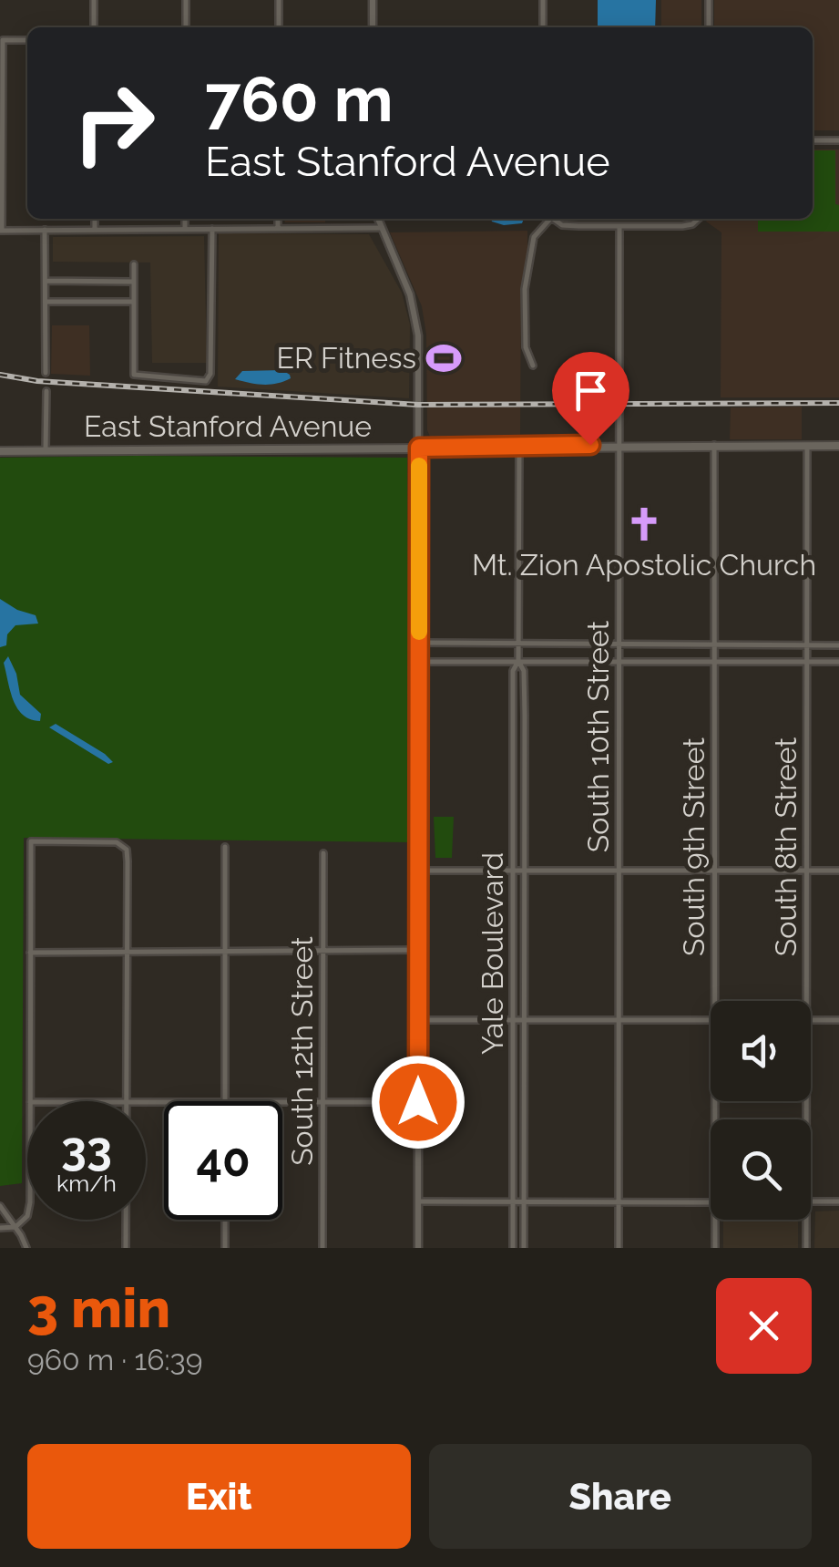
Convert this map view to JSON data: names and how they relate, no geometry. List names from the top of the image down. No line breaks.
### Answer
{"streets":{"main road":["East Stanford Avenue"],"street":["South 10th Street","South 9th Street","South 8th Street","Yale Boulevard","South 12th Street"]},"crossings":[["East Stanford Avenue","South 10th Street"],["East Stanford Avenue","South 9th Street"],["East Stanford Avenue","South 8th Street"],["East Stanford Avenue","Yale Boulevard"]],"places":{"sports":["ER Fitness"],"church":["Mt. Zion Apostolic Church"]},"page":{"turn":["760 m","East Stanford Avenue"],"speed":"33 km/h","limit":"40","heading":["3 min","960 m · 16:39"],"buttons":["Exit","Share"]}}
